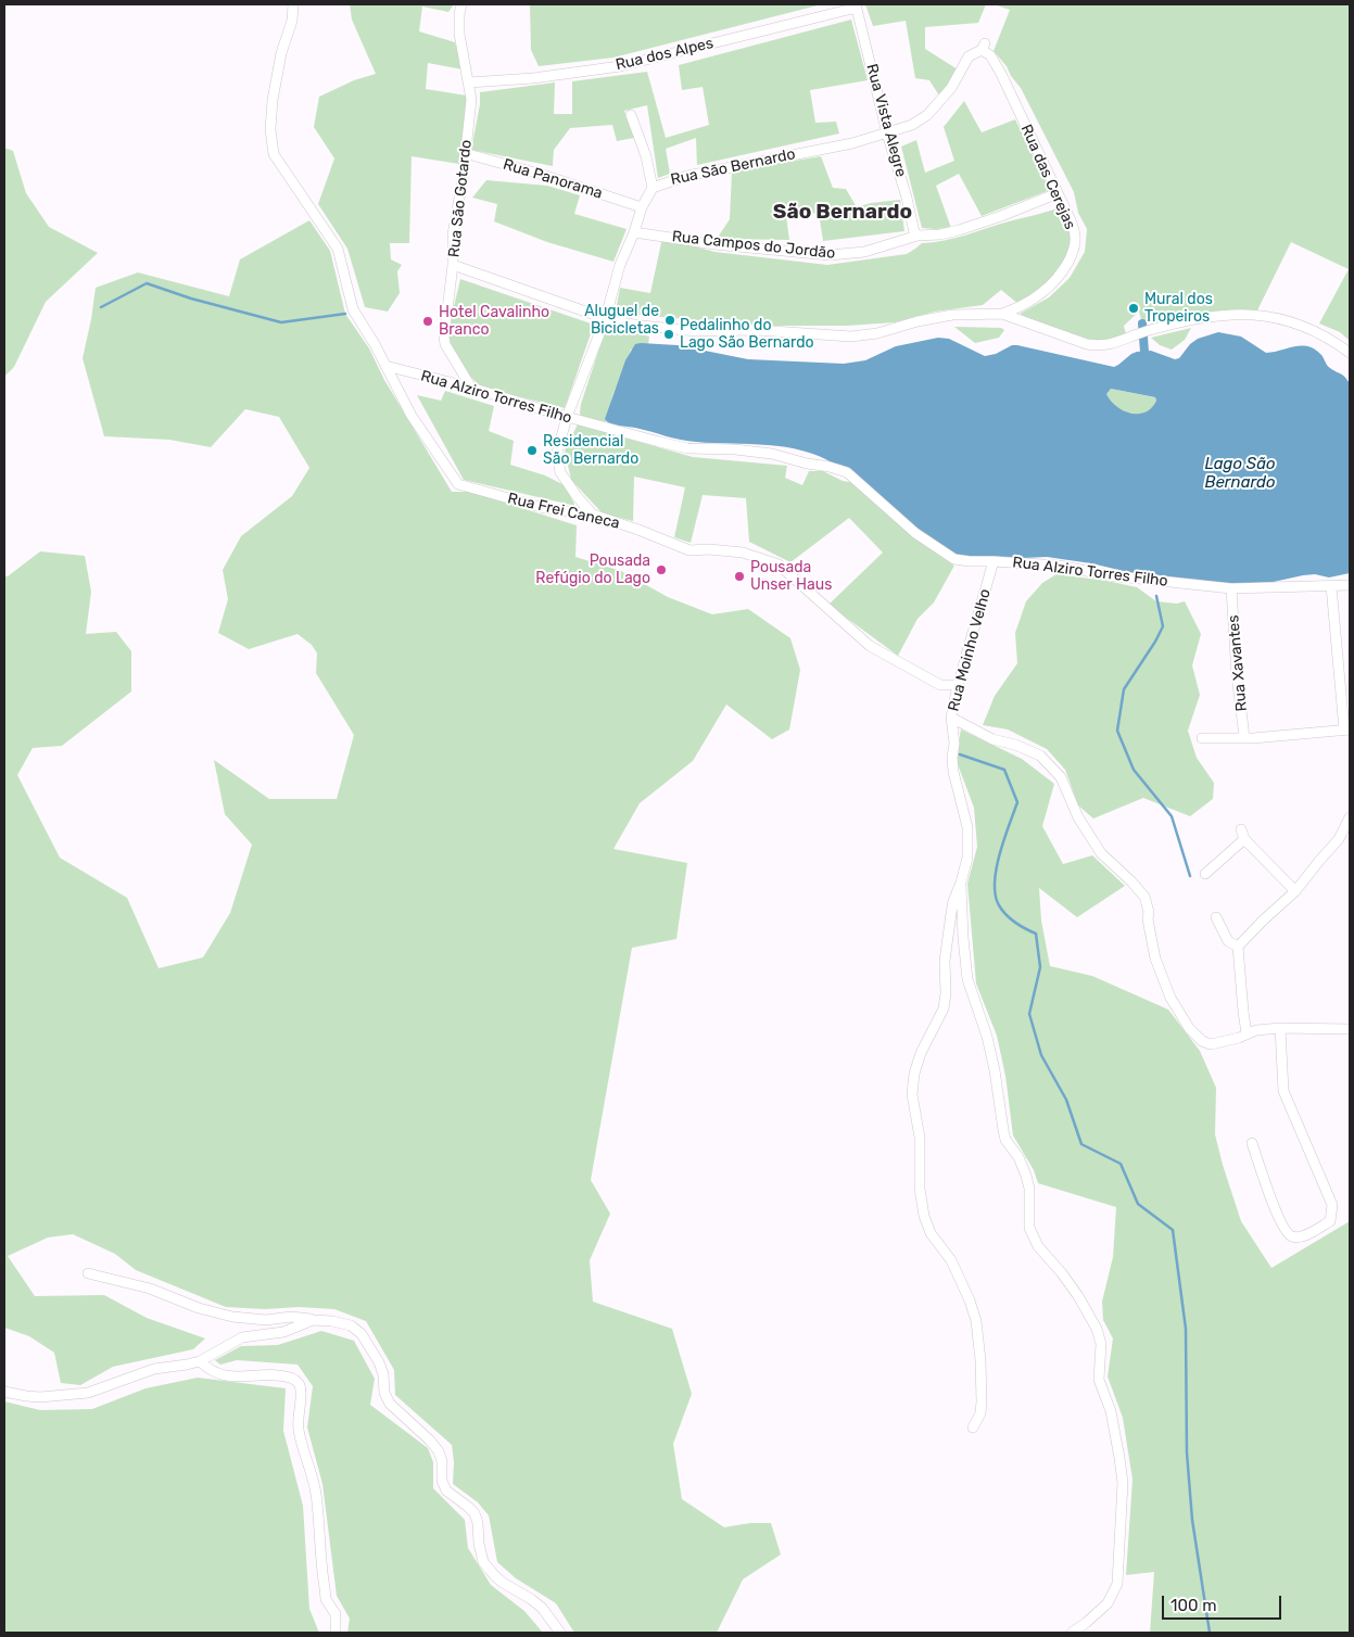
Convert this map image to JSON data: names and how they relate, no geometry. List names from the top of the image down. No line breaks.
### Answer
{"streets":{"street":["Rua dos Alpes","Rua Vista Alegre","Rua São Bernardo","Rua das Cerejas","Rua Panorama","Rua São Gotardo","Rua Campos do Jordão","Rua Alziro Torres Filho","Rua Frei Caneca","Rua Moinho Velho","Rua Xavantes"]},"crossings":[["Rua dos Alpes","Rua Vista Alegre"],["Rua dos Alpes","Rua São Gotardo"],["Rua Vista Alegre","Rua São Bernardo"],["Rua Vista Alegre","Rua Campos do Jordão"],["Rua São Bernardo","Rua das Cerejas"],["Rua São Bernardo","Rua Panorama"],["Rua São Bernardo","Rua Campos do Jordão"],["Rua São Bernardo","Rua Alziro Torres Filho"],["Rua São Bernardo","Rua Frei Caneca"],["Rua das Cerejas","Rua Campos do Jordão"],["Rua Panorama","Rua São Gotardo"],["Rua São Gotardo","Rua Alziro Torres Filho"],["Rua Alziro Torres Filho","Rua Frei Caneca"],["Rua Alziro Torres Filho","Rua Moinho Velho"],["Rua Alziro Torres Filho","Rua Xavantes"],["Rua Frei Caneca","Rua Moinho Velho"]],"districts":["São Bernardo"],"water":["Lago São Bernardo"],"places":["Mural dos Tropeiros","Aluguel de Bicicletas","Hotel Cavalinho Branco","Pedalinho do Lago São Bernardo","Residencial São Bernardo","Pousada Refúgio do Lago","Pousada Unser Haus"],"scale_bar":"100 m"}
